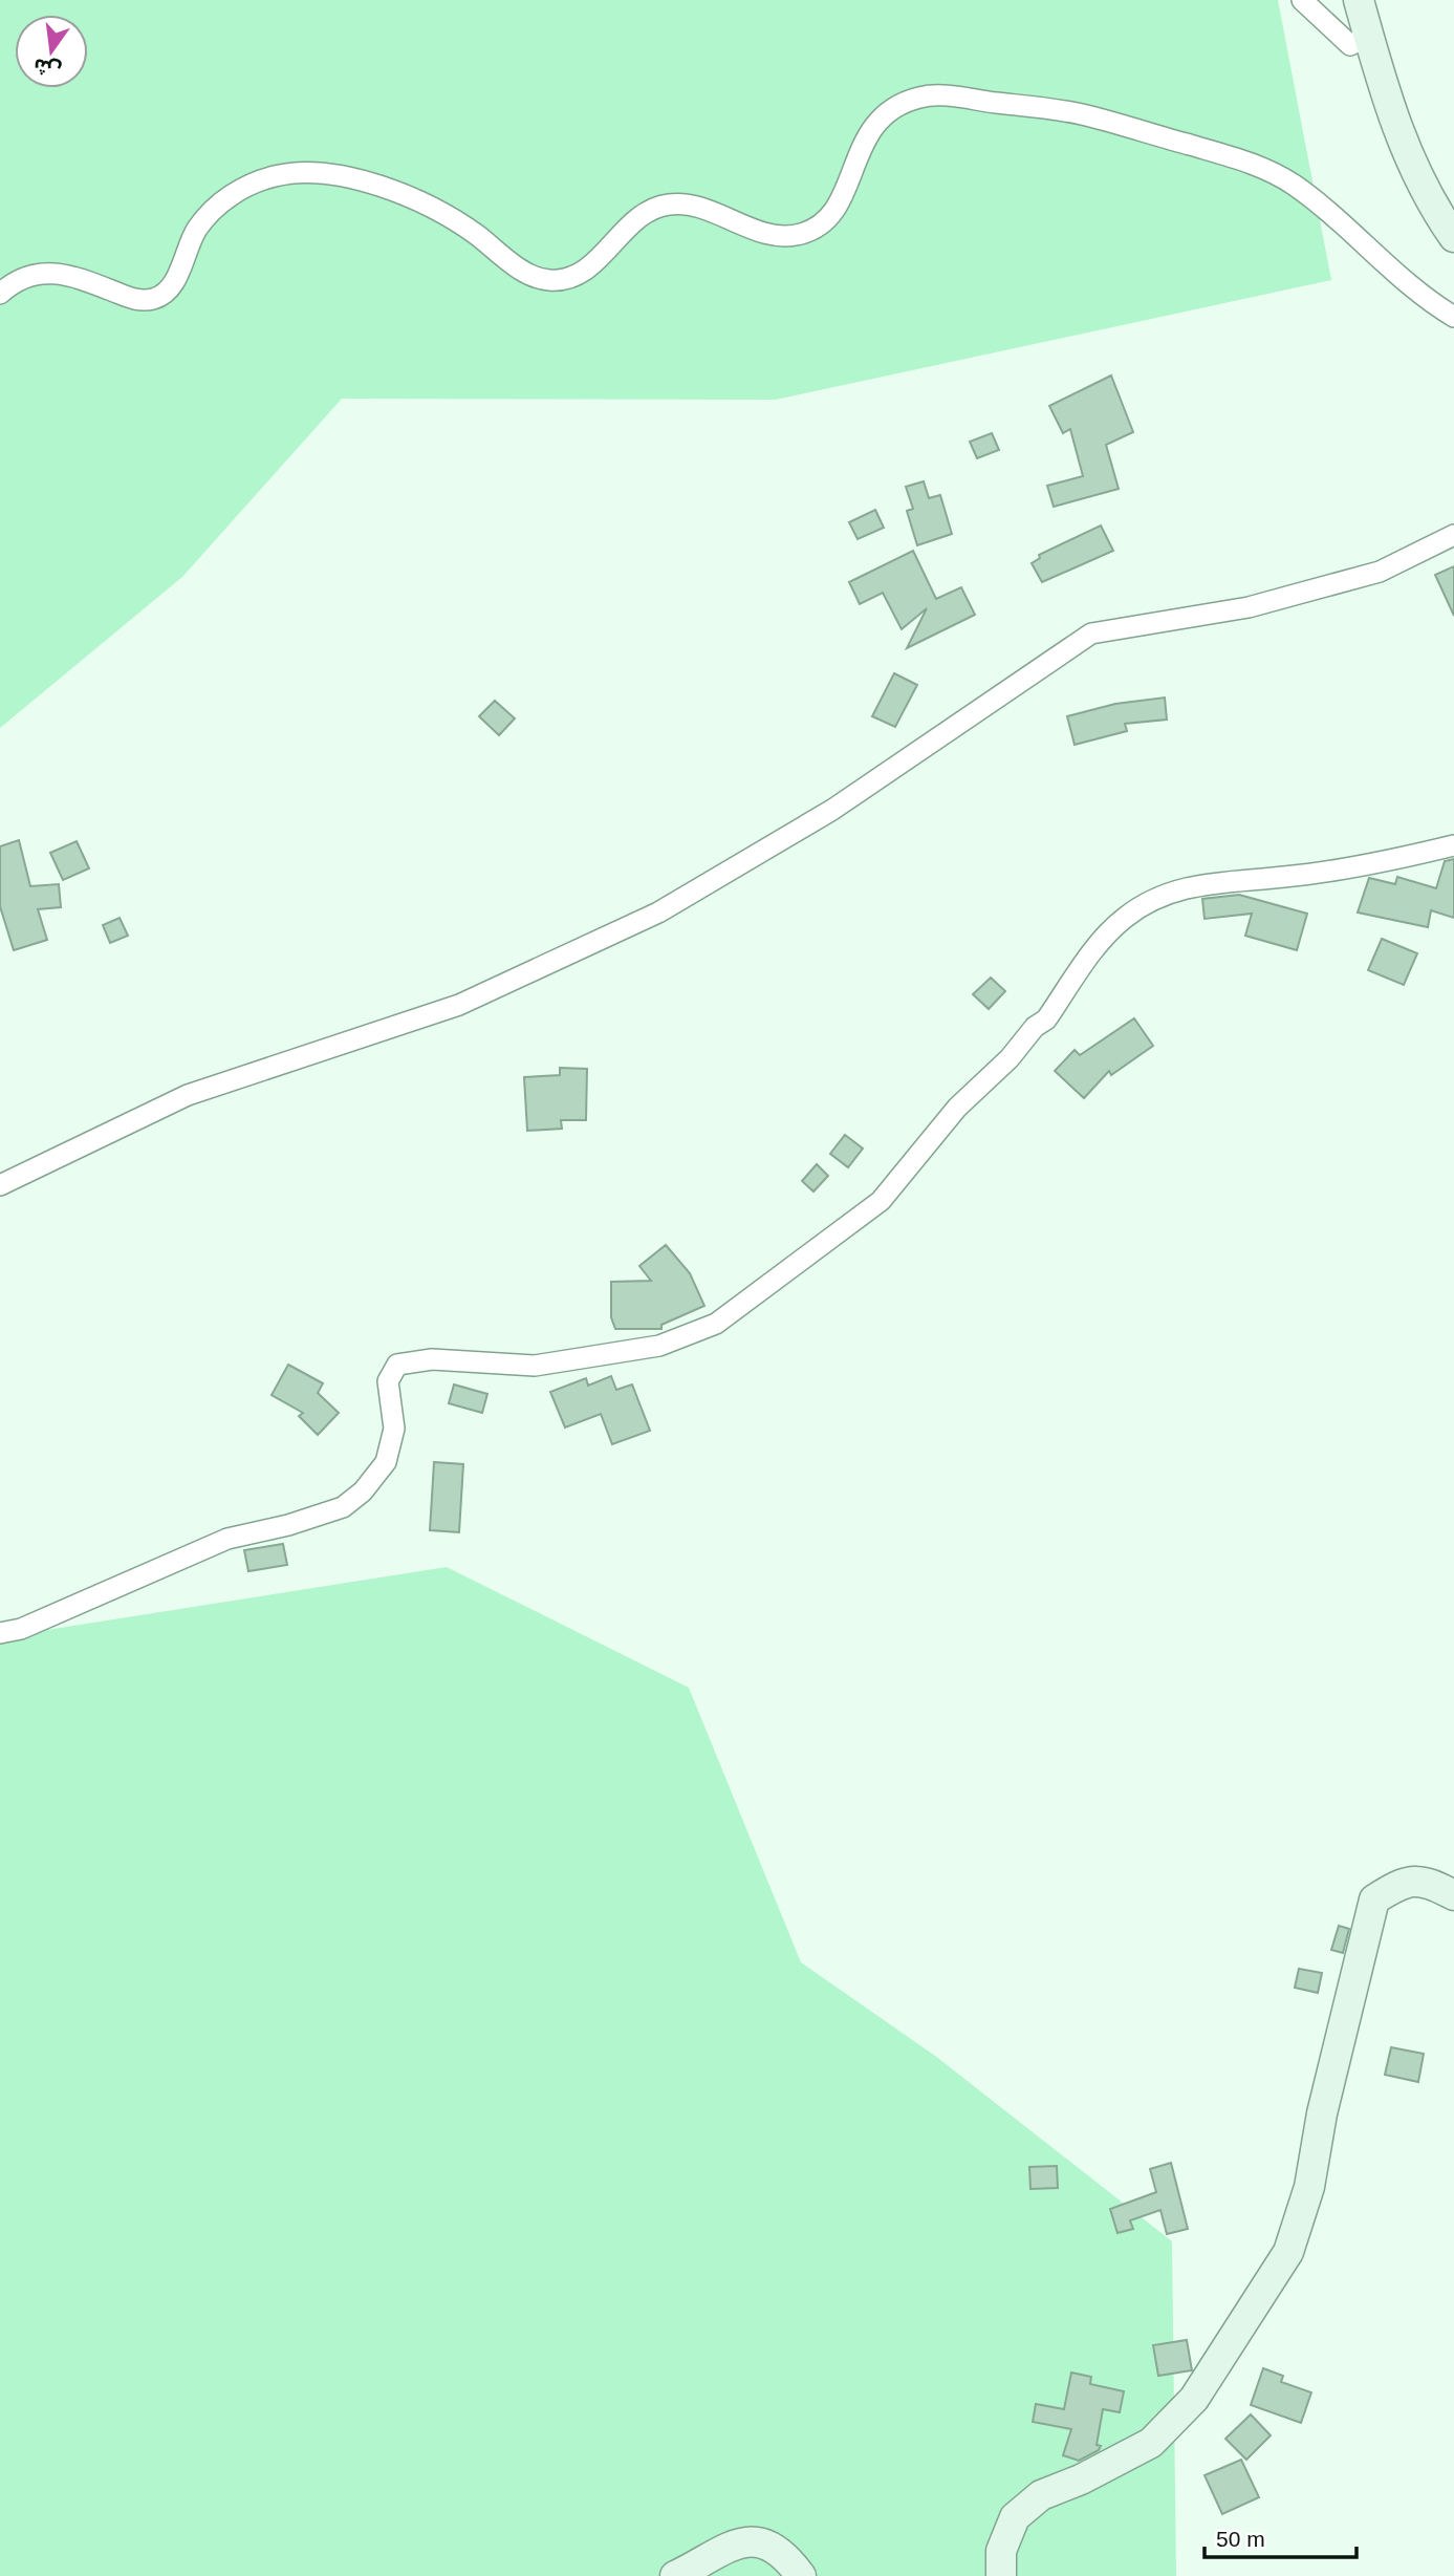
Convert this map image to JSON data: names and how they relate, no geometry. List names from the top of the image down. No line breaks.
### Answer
{"scale_bar":"50 m","north":"bottom"}
